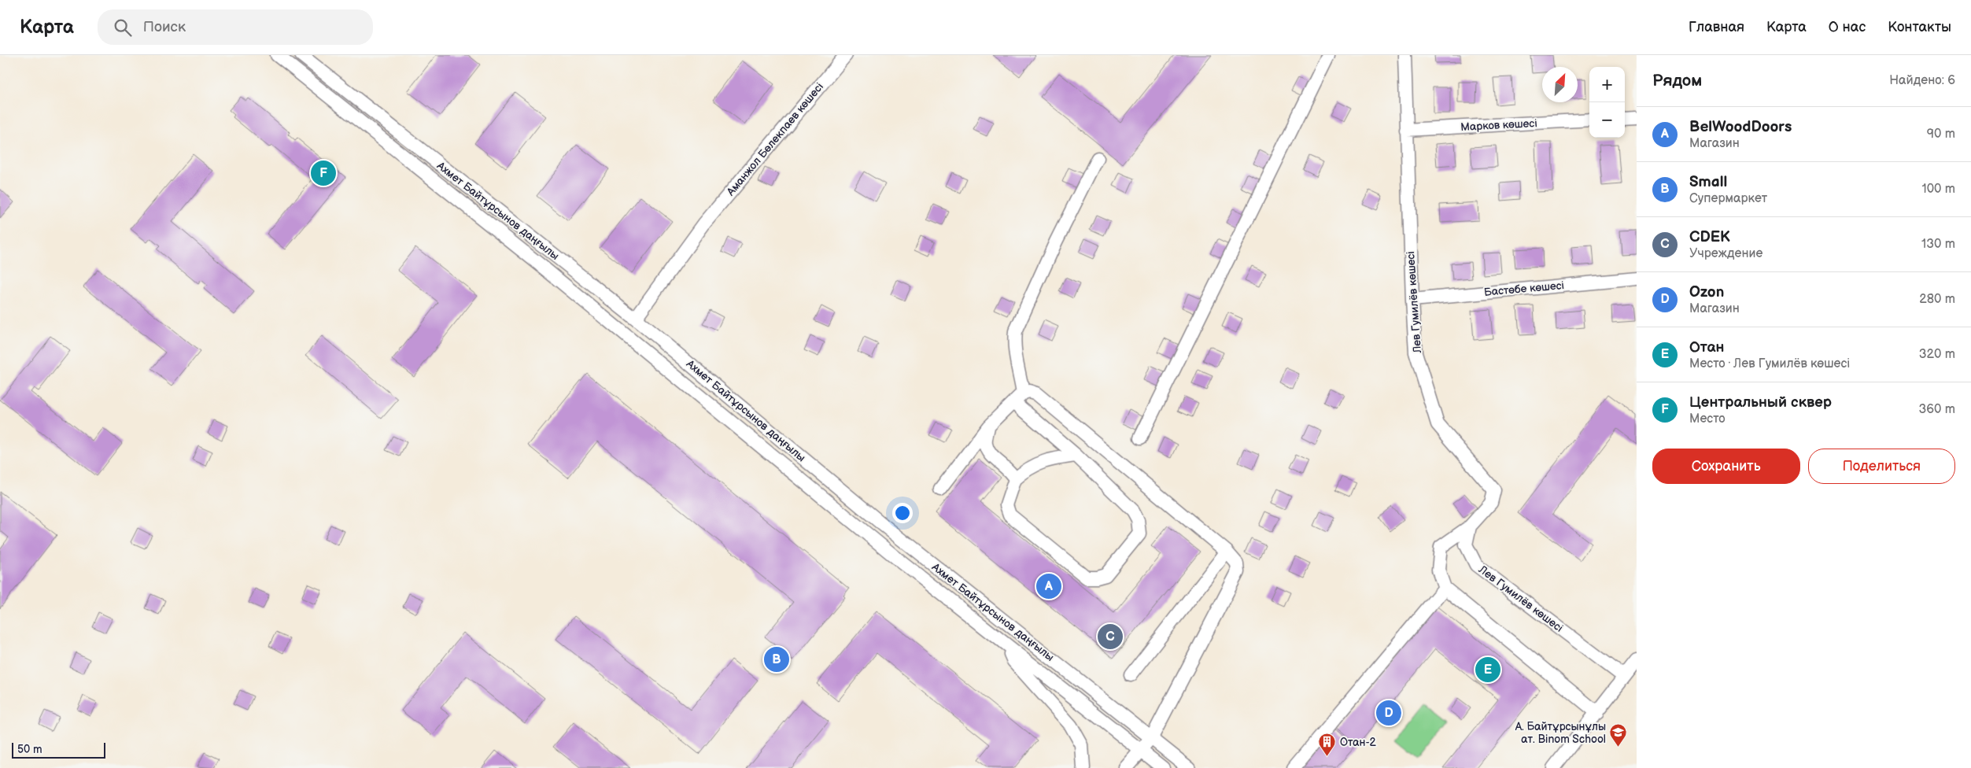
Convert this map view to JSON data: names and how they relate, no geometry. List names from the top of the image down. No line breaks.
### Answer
{"streets":{"street":["Марков көшесі","Аманжол Бөлекпаев көшесі","Ахмет Байтұрсынов даңғылы","Бастөбе көшесі","Лев Гумилёв көшесі"]},"crossings":[["Марков көшесі","Лев Гумилёв көшесі"],["Аманжол Бөлекпаев көшесі","Ахмет Байтұрсынов даңғылы"],["Бастөбе көшесі","Лев Гумилёв көшесі"]],"places":{"school or university":["А. Байтұрсынұлы ат. Binom School"],"building":["Отан-2"]},"scale_bar":"50 m","north":"top right","page":{"header":"Карта","search":"Поиск","nav":["Главная","Карта","О нас","Контакты"],"heading":["Рядом","Найдено: 6"],"map_buttons":["+","−"],"list":[{"mark":"A","name":"BelWoodDoors","note":"Магазин","value":"90 m"},{"mark":"B","name":"Small","note":"Супермаркет","value":"100 m"},{"mark":"C","name":"CDEK","note":"Учреждение","value":"130 m"},{"mark":"D","name":"Ozon","note":"Магазин","value":"280 m"},{"mark":"E","name":"Отан","note":"Место · Лев Гумилёв көшесі","value":"320 m"},{"mark":"F","name":"Центральный сквер","note":"Место","value":"360 m"}],"pins":["F","A","C","B","E","D"],"buttons":["Сохранить","Поделиться"],"scale":"50 m"}}
